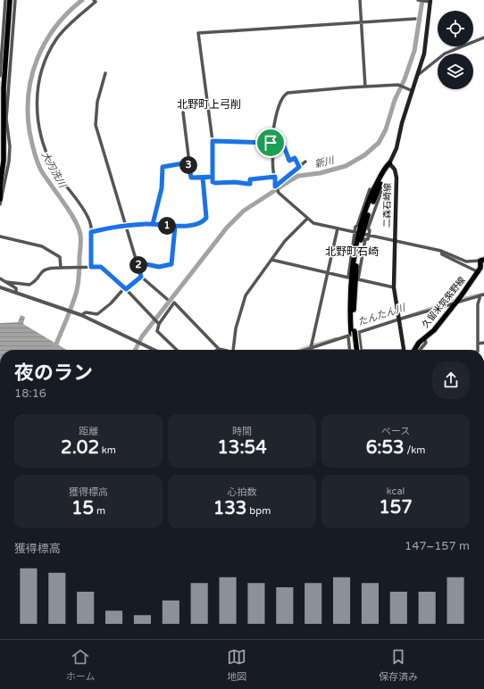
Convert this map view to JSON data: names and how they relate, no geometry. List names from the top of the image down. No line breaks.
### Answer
{"streets":{"main road":["二森石崎線","久留米筑紫野線"]},"districts":["北野町上弓削","北野町石崎"],"water":["新川","大刀洗川","たんたん川"],"page":{"pins":["3","1","2"],"heading":["夜のラン","18:16"],"stats":[["距離","2.02 km"],["時間","13:54"],["ペース","6:53 /km"],["獲得標高","15 m"],["心拍数","133 bpm"],["kcal","157"]],"chart":["獲得標高","147–157 m"],"tabs":["ホーム","地図","保存済み"]}}
